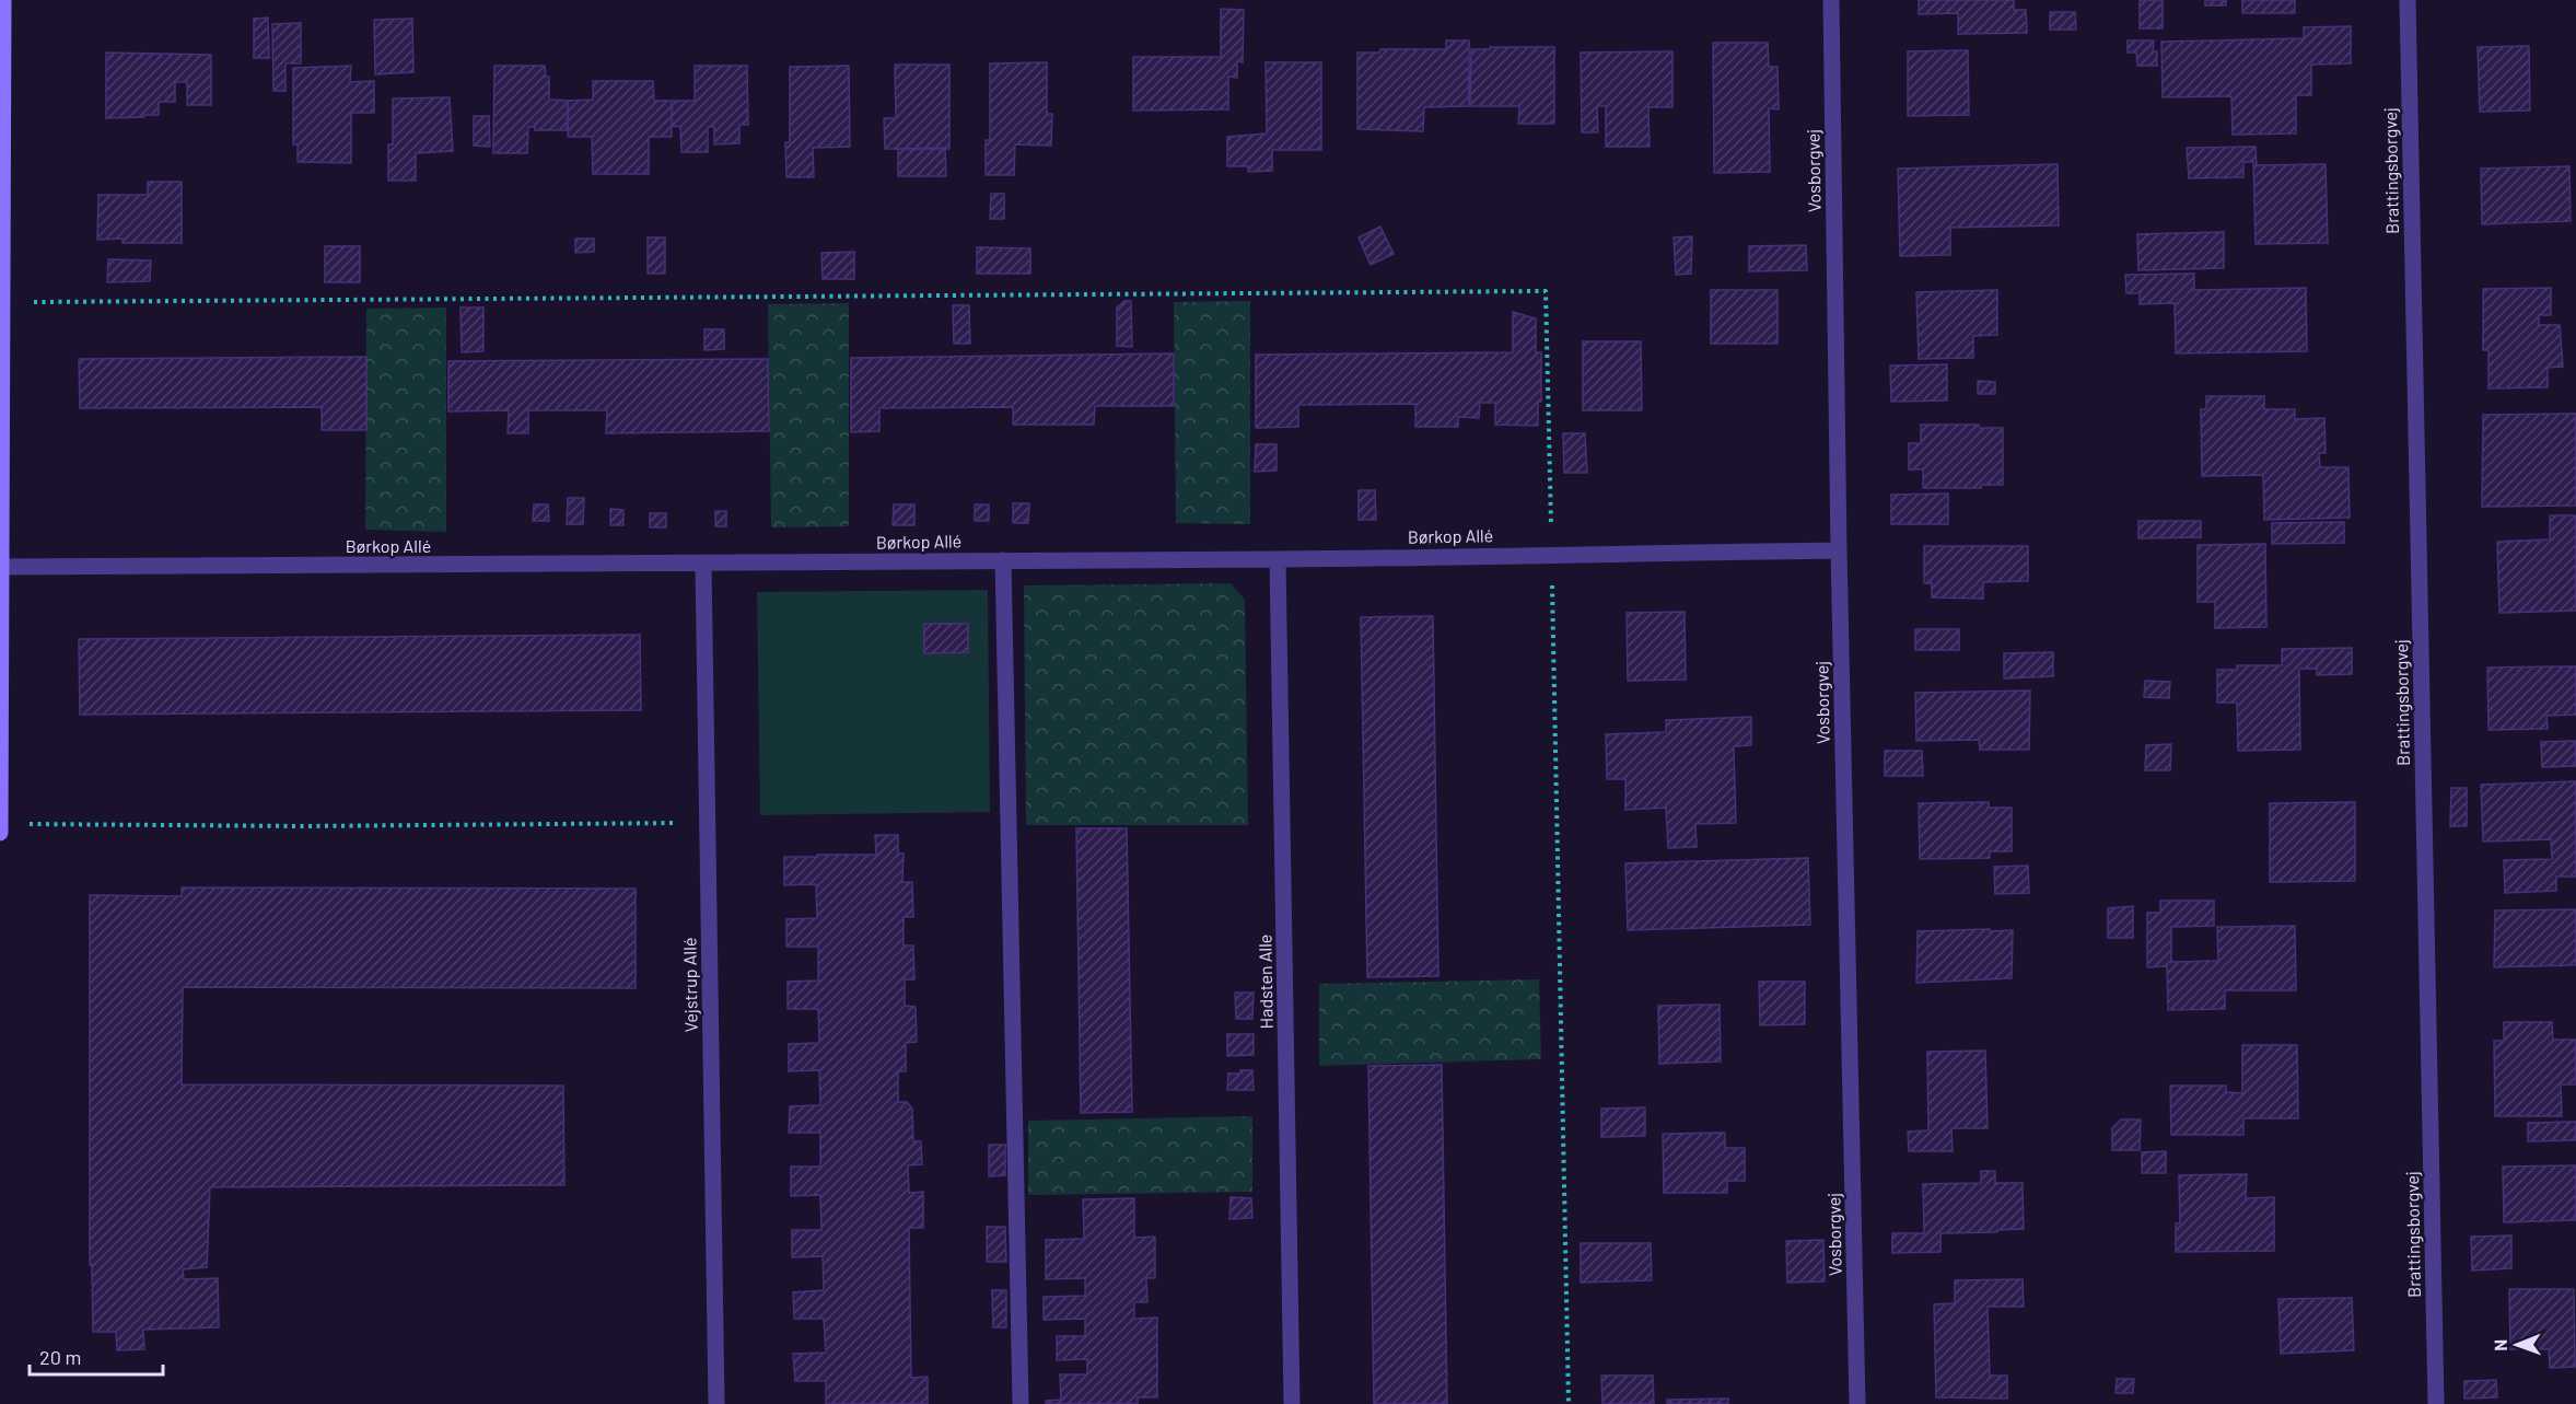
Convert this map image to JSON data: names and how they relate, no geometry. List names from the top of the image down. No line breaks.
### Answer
{"streets":{"street":["Vosborgvej","Brattingsborgvej","Børkop Allé","Hadsten Alle","Vejstrup Allé"]},"crossings":[["Vosborgvej","Børkop Allé"],["Børkop Allé","Hadsten Alle"],["Børkop Allé","Vejstrup Allé"]],"scale_bar":"20 m","north":"left"}
